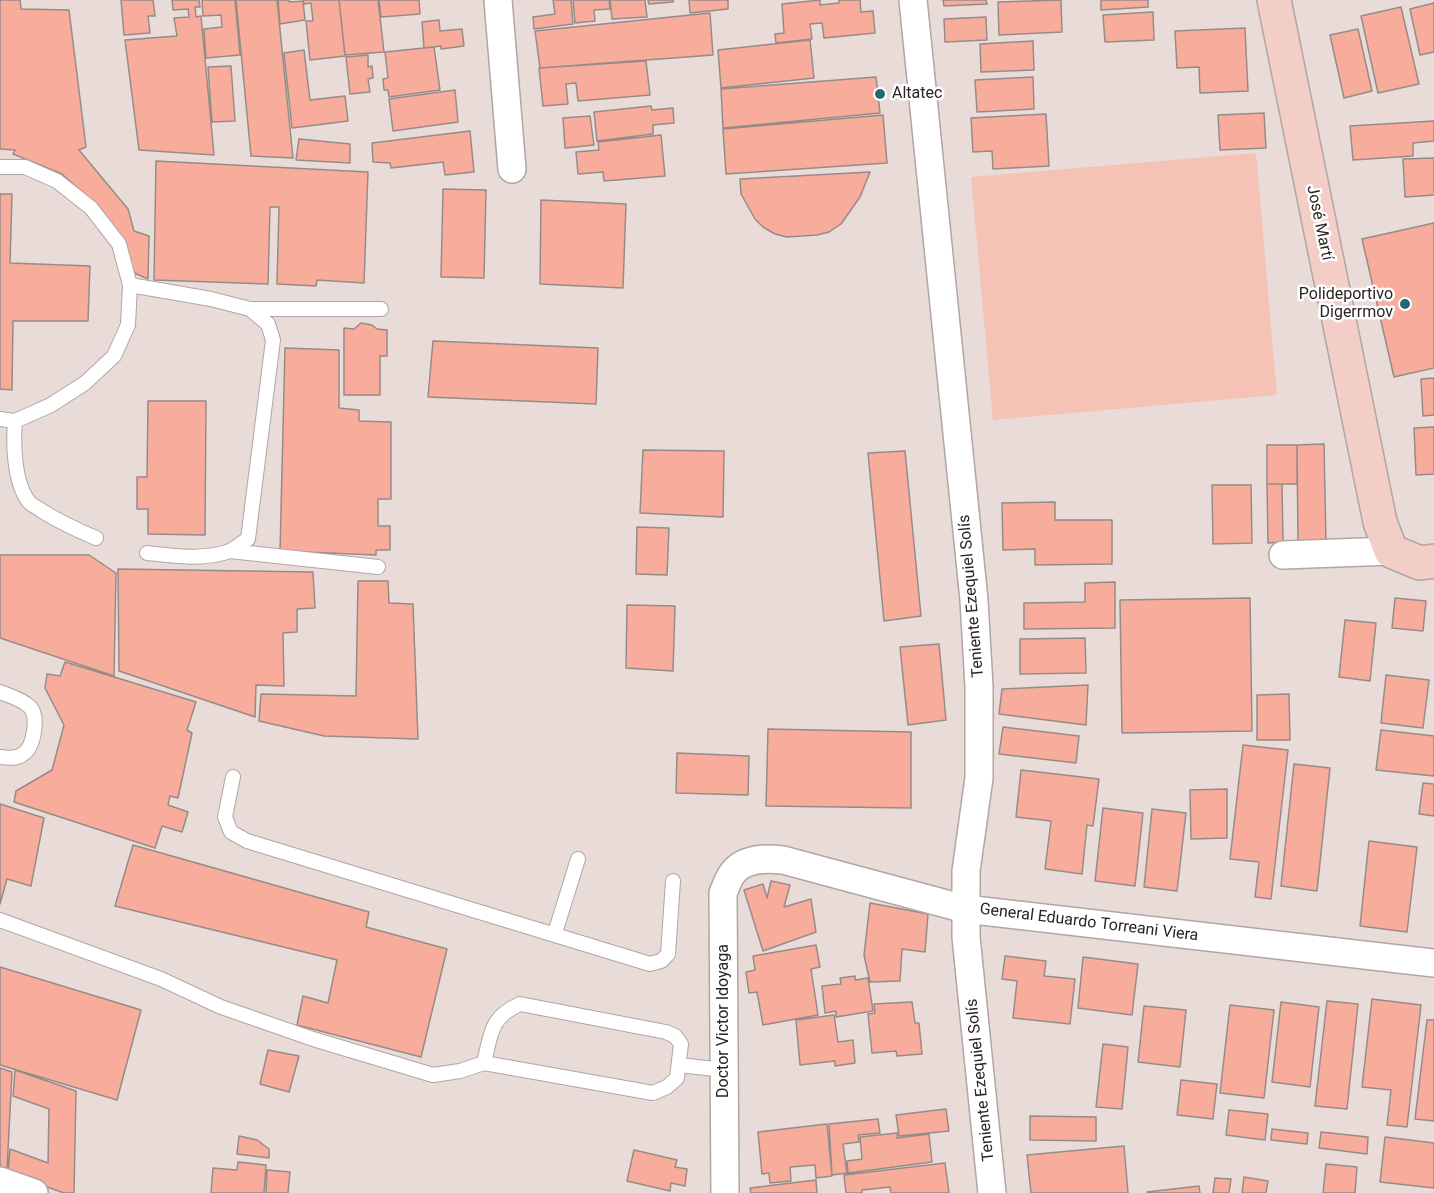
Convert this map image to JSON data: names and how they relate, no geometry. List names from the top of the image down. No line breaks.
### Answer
{"streets":{"street":["José Martí","Teniente Ezequiel Solís","General Eduardo Torreani Viera","Doctor Victor Idoyaga"]},"crossings":[["Teniente Ezequiel Solís","General Eduardo Torreani Viera"],["General Eduardo Torreani Viera","Doctor Victor Idoyaga"]],"places":["Altatec","Polideportivo Digerrmov"]}
